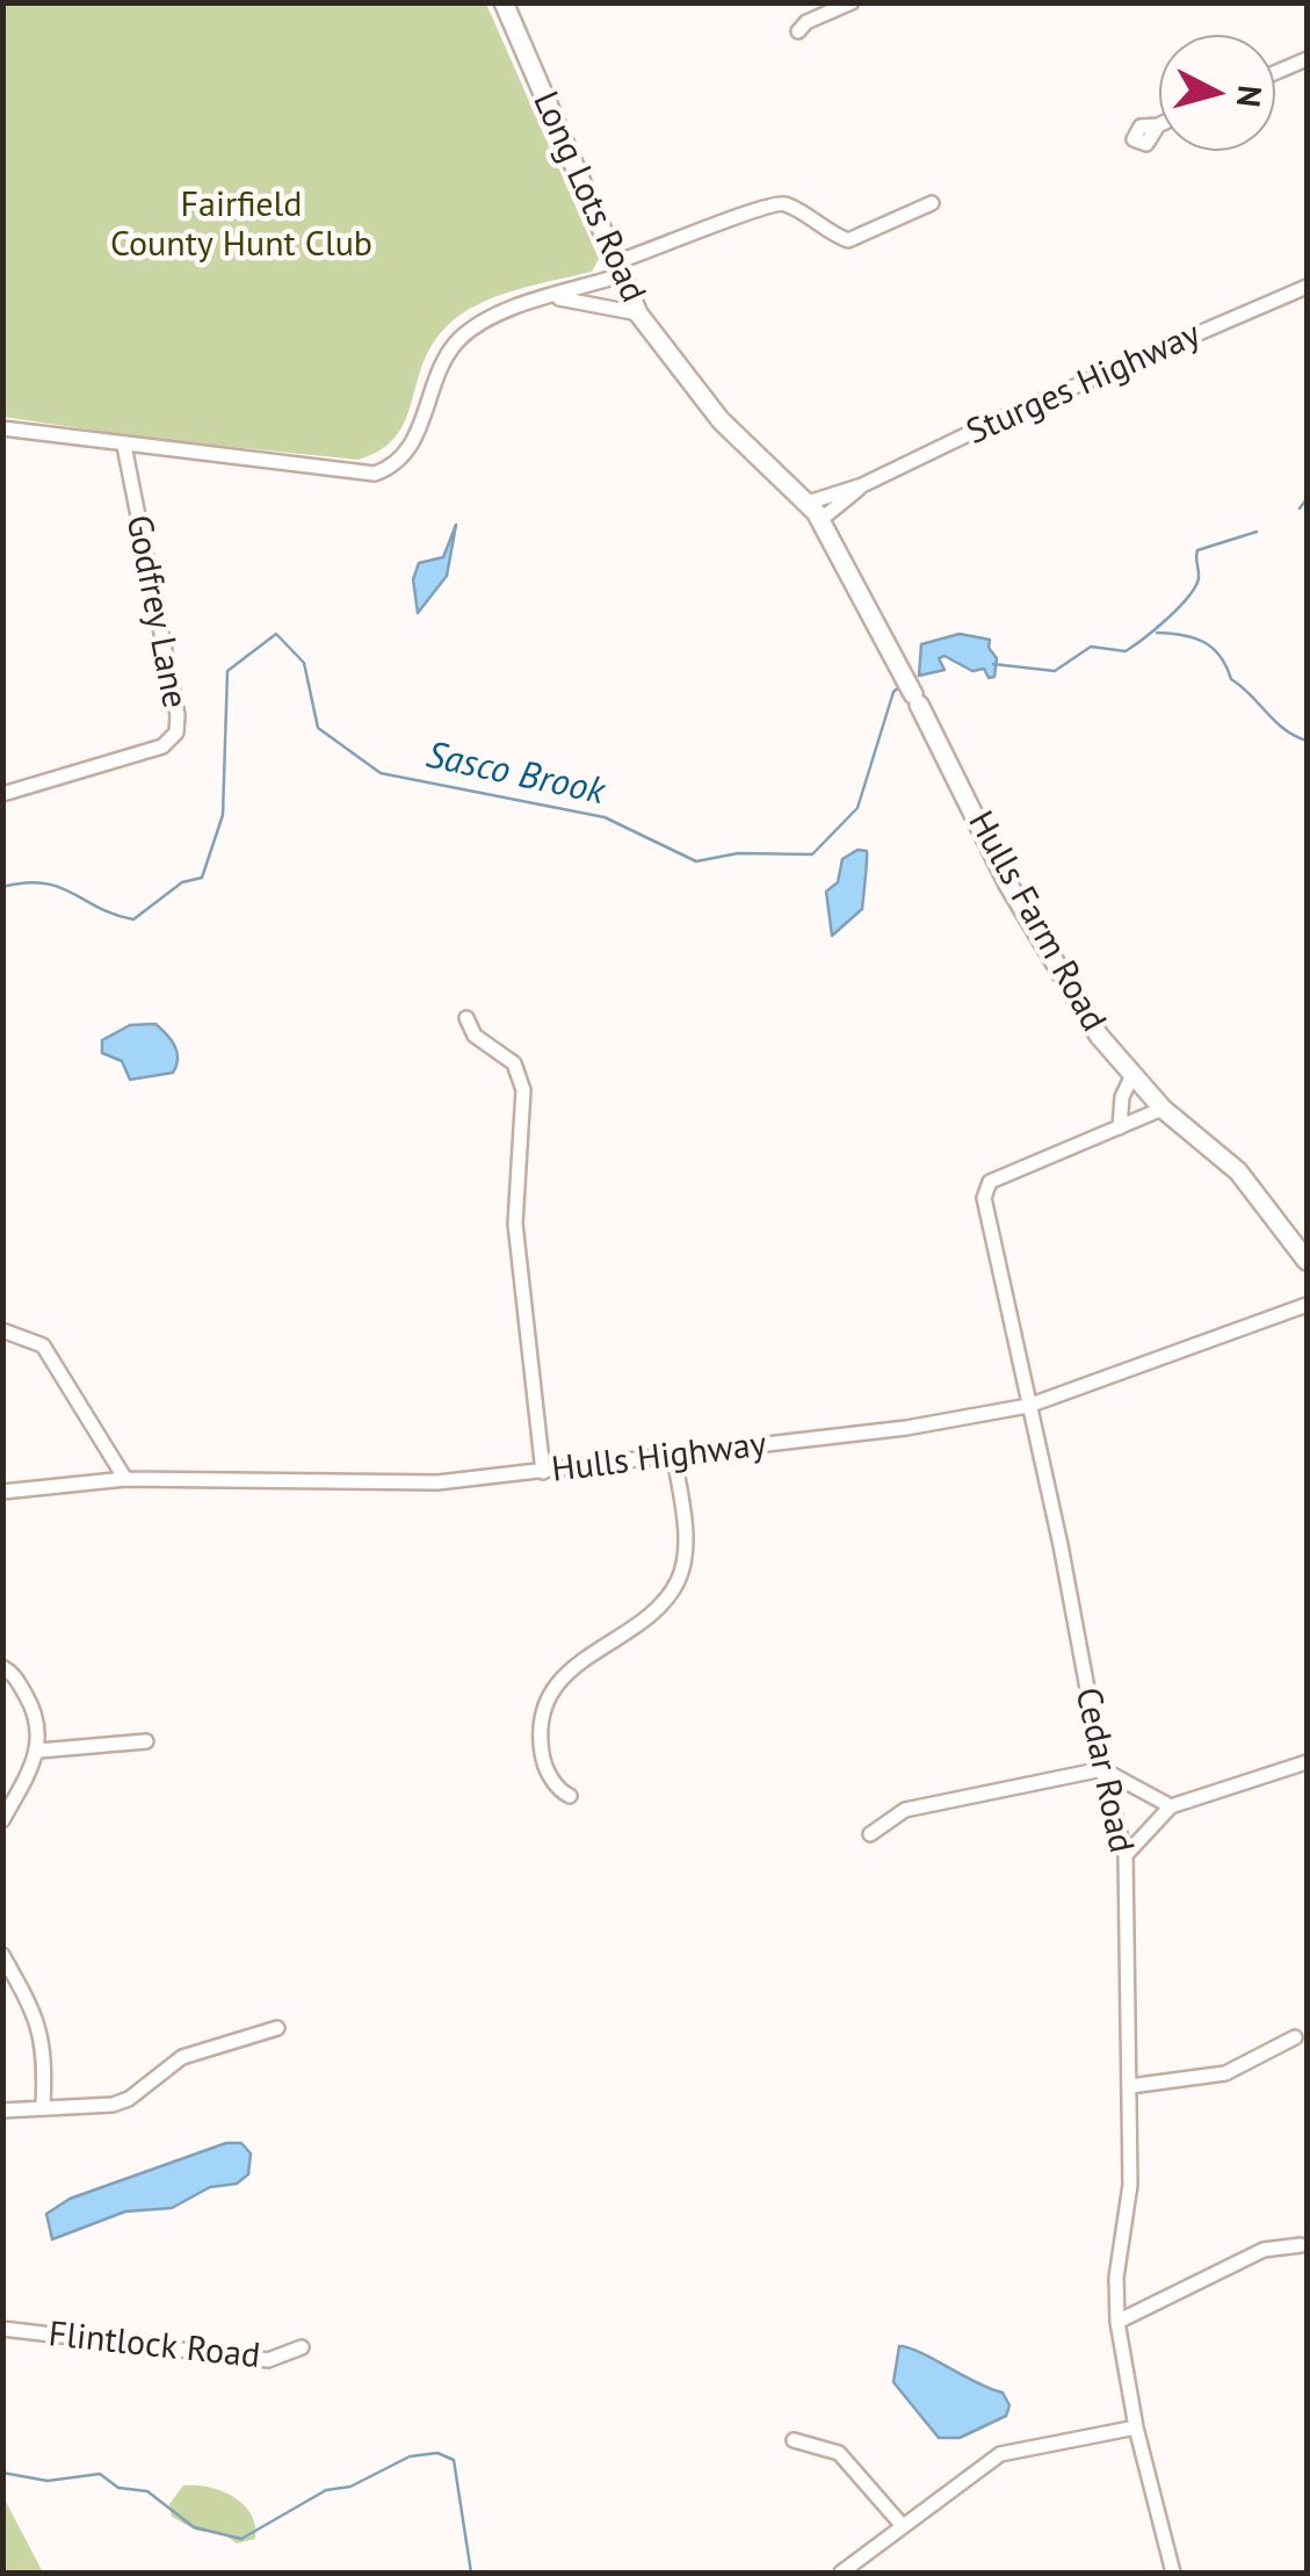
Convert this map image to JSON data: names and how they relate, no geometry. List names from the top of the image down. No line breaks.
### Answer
{"streets":{"main road":["Long Lots Road","Hulls Farm Road"],"street":["Sturges Highway","Godfrey Lane","Hulls Highway","Cedar Road","Flintlock Road"]},"crossings":[["Long Lots Road","Sturges Highway"],["Long Lots Road","Hulls Farm Road"],["Sturges Highway","Hulls Farm Road"],["Hulls Farm Road","Cedar Road"],["Hulls Highway","Cedar Road"]],"water":["Sasco Brook"],"parks":["Fairfield County Hunt Club"],"north":"right"}
